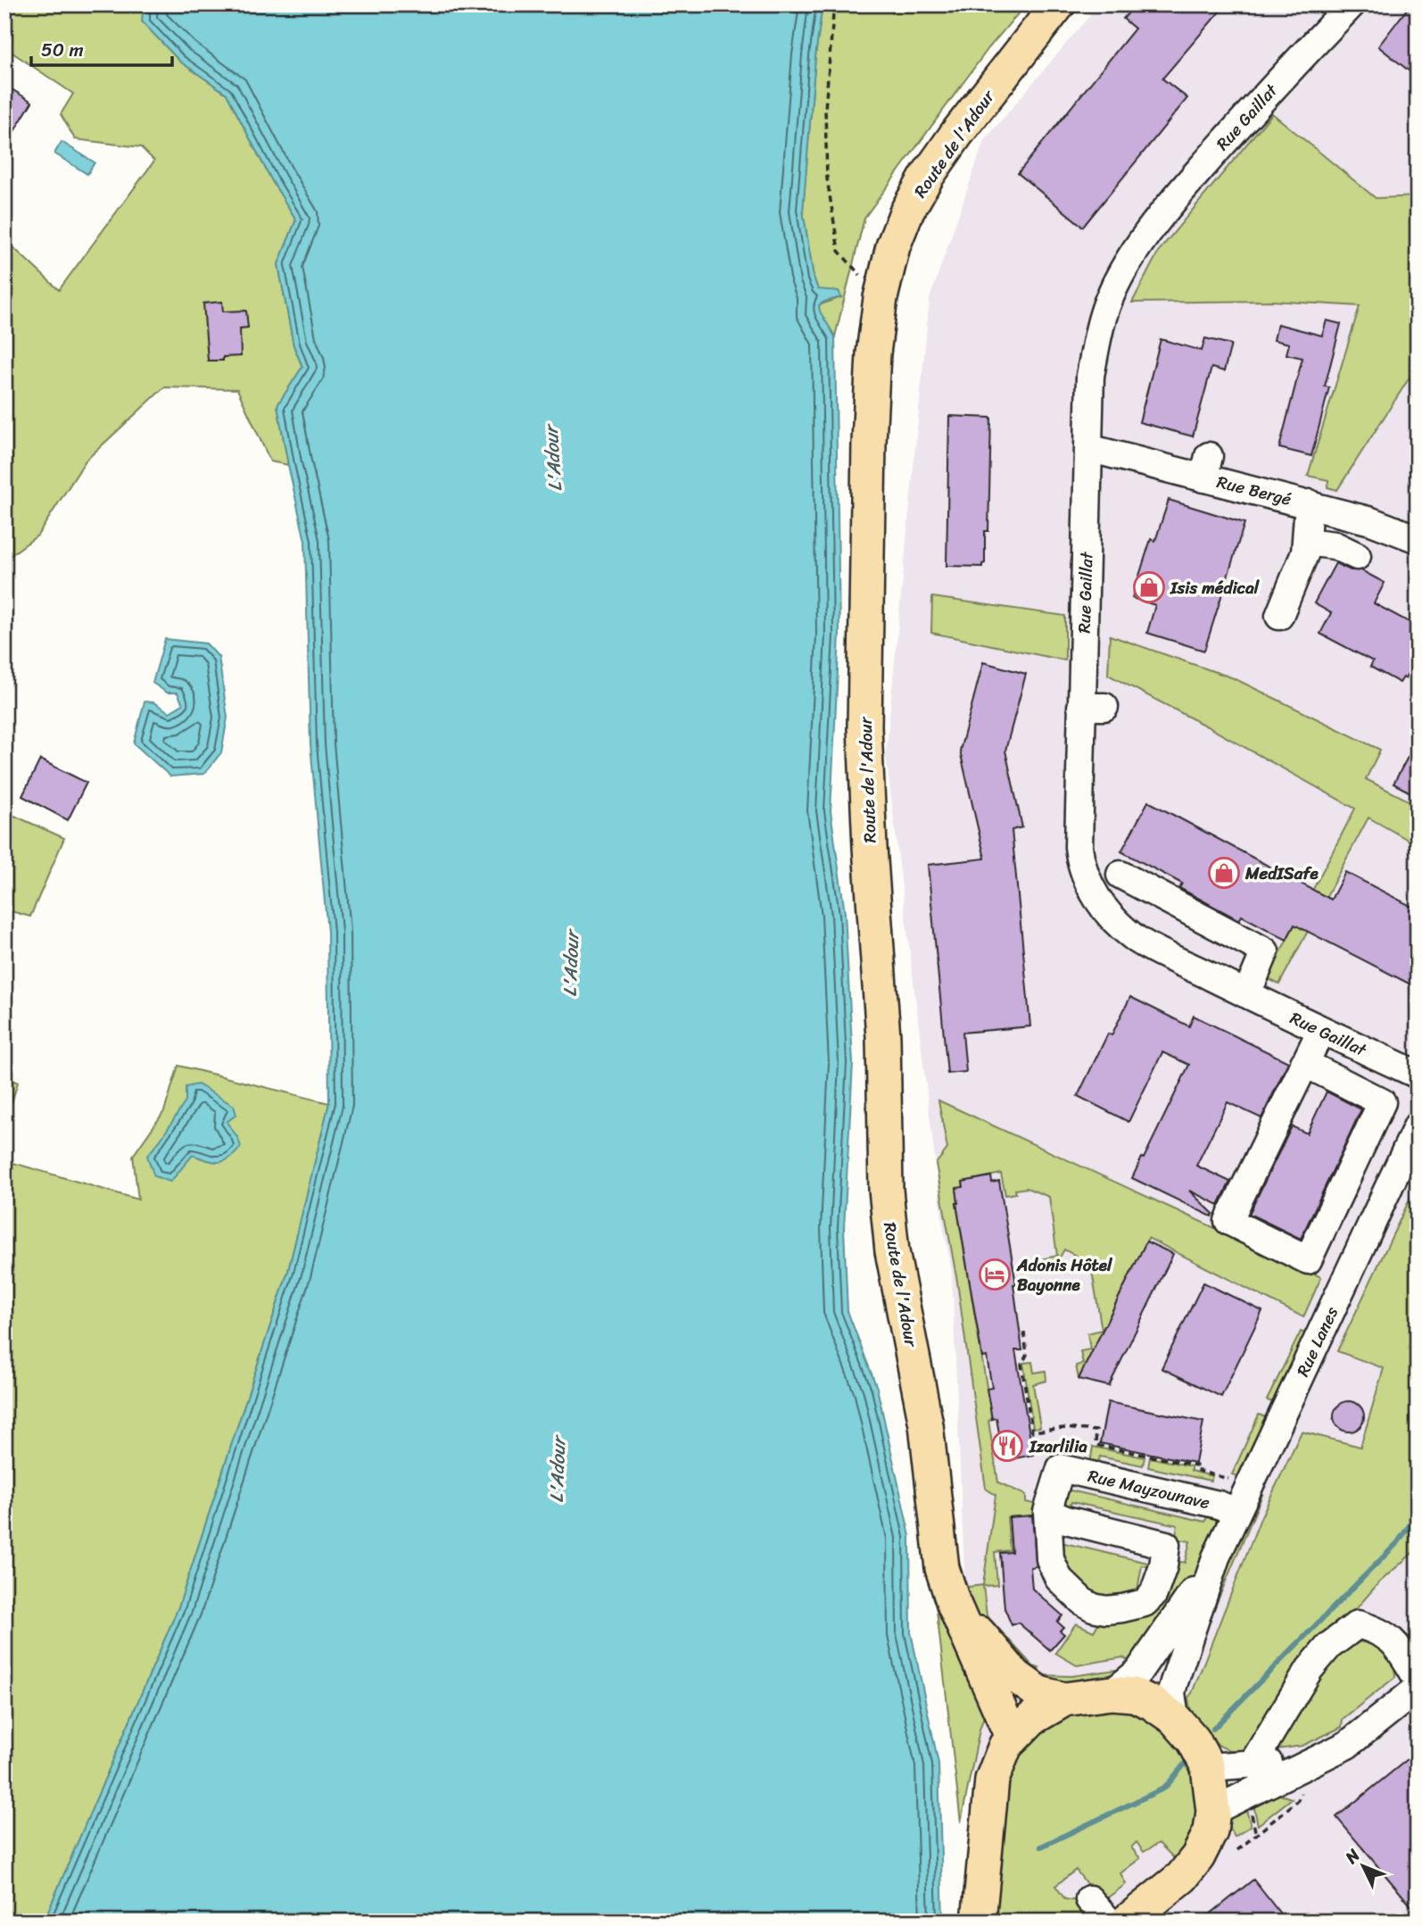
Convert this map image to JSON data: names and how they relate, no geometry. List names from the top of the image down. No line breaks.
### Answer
{"streets":{"main road":["Route de l'Adour"],"street":["Rue Gaillat","Rue Bergé","Rue Lanes","Rue Mayzounave"]},"crossings":[["Rue Gaillat","Rue Bergé"],["Rue Lanes","Rue Mayzounave"]],"water":["L'Adour"],"places":{"shop":["Isis médical","MedISafe"],"hotel":["Adonis Hôtel Bayonne"],"restaurant":["Izarlilia"]},"scale_bar":"50 m","north":"top left"}
